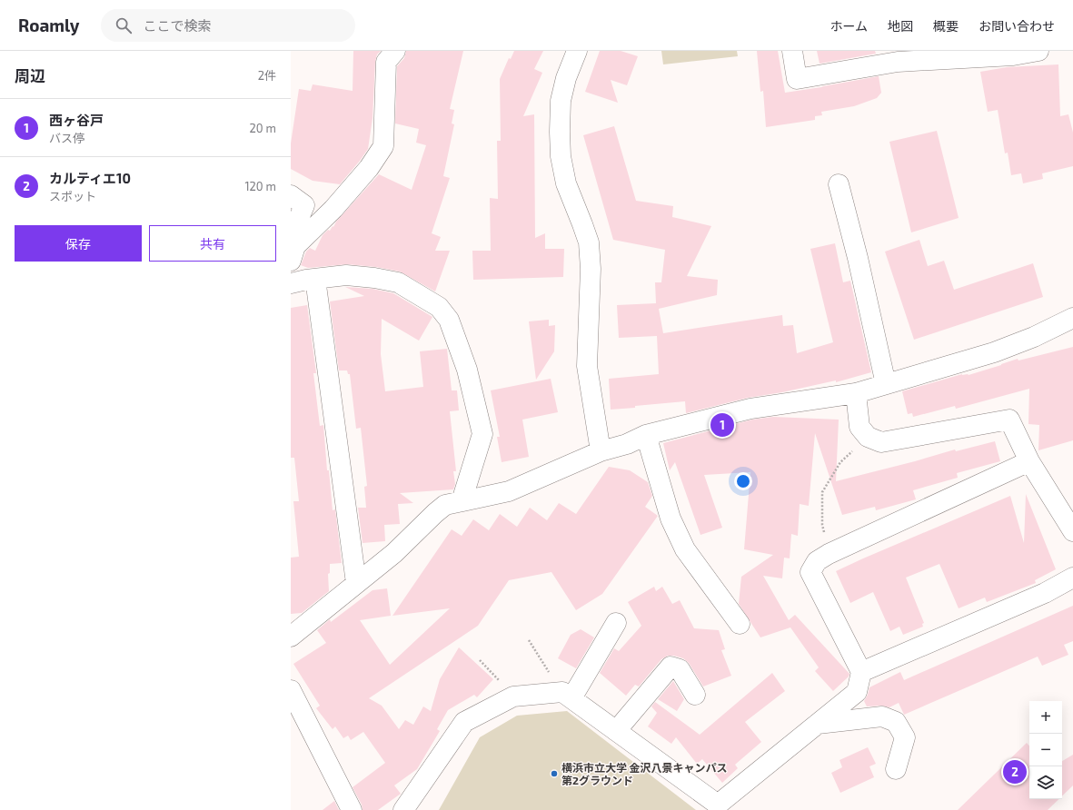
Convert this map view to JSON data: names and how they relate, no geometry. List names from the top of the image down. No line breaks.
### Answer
{"places":["横浜市立大学 金沢八景キャンパス 第2グラウンド"],"page":{"header":"Roamly","search":"ここで検索","nav":["ホーム","地図","概要","お問い合わせ"],"heading":["周辺","2件"],"list":[{"mark":"1","name":"西ヶ谷戸","note":"バス停","value":"20 m"},{"mark":"2","name":"カルティエ10","note":"スポット","value":"120 m"}],"buttons":["保存","共有"],"pins":["1","2"],"map_buttons":["+","−"]}}
